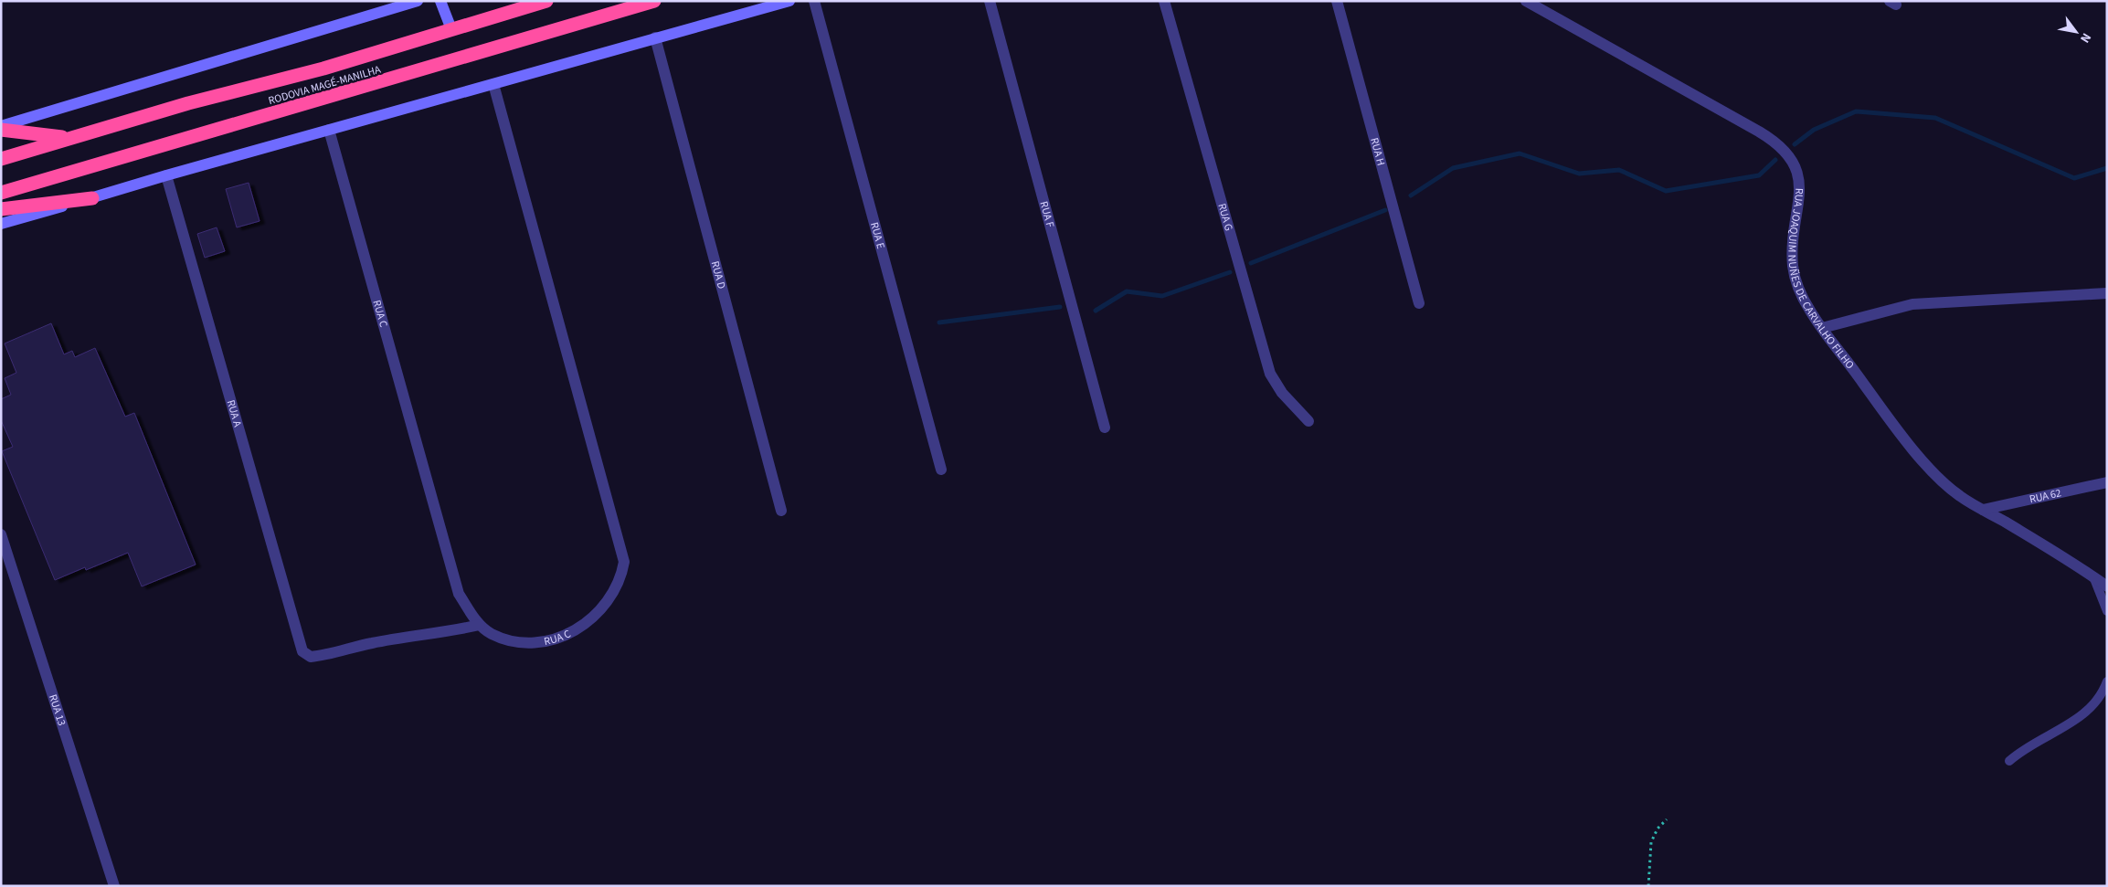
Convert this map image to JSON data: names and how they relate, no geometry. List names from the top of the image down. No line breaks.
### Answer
{"streets":{"highway":["RODOVIA MAGÉ-MANILHA"],"street":["RUA H","RUA F","RUA G","RUA E","RUA D","RUA JOAQUIM NUÑES DE CARVALHO FILHO","RUA C","RUA A","RUA 62","RUA 13"]},"crossings":[["RUA JOAQUIM NUÑES DE CARVALHO FILHO","RUA 62"],["RUA C","RUA A"]],"north":"bottom right"}
